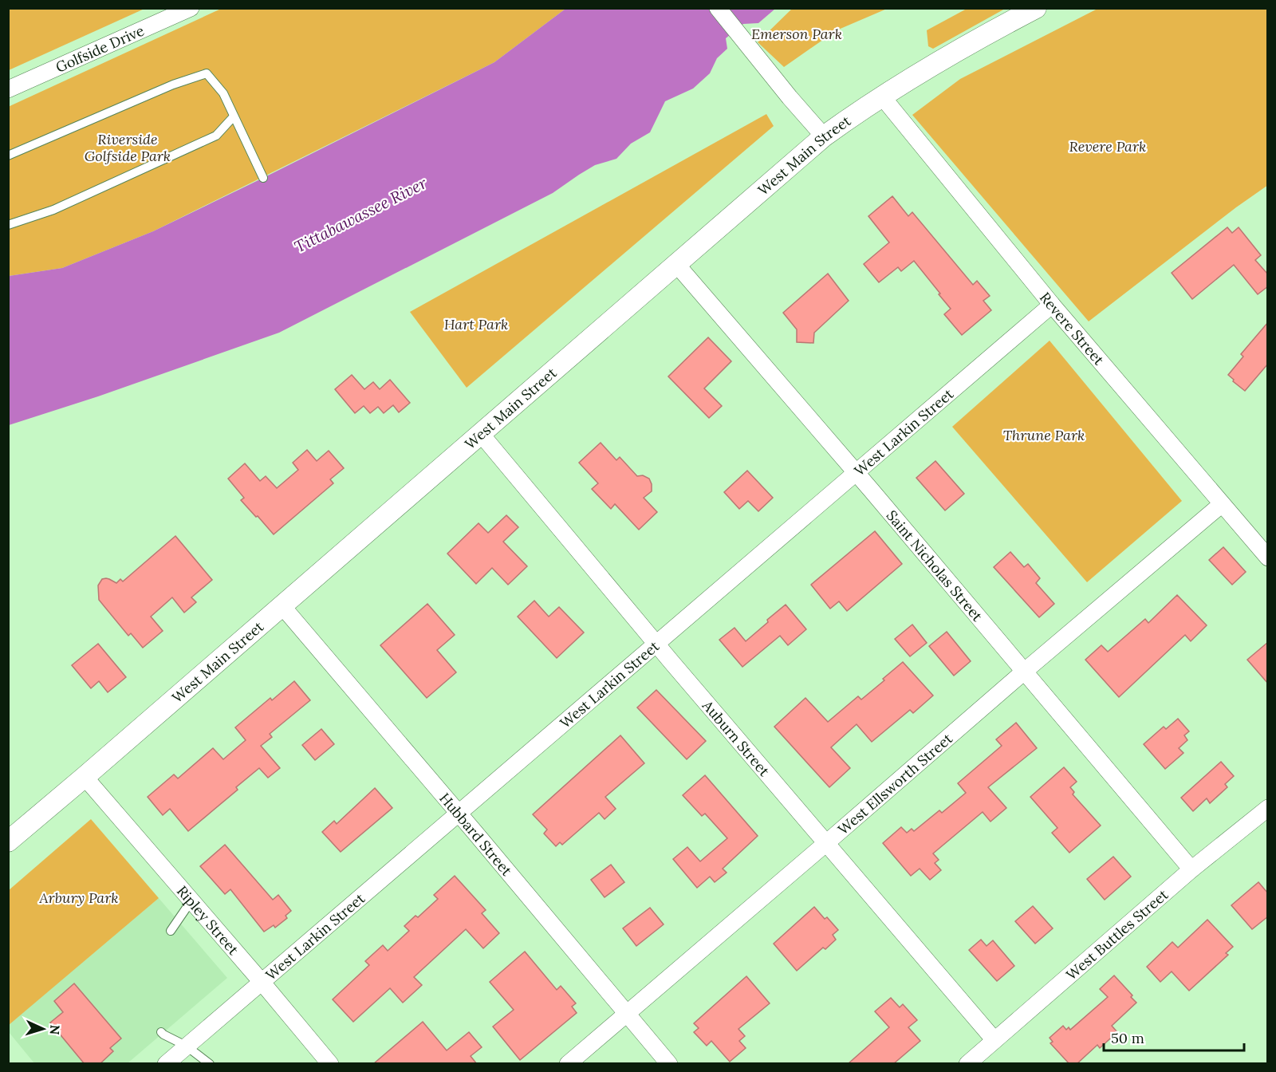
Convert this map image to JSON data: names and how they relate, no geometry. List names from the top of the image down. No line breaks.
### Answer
{"streets":{"street":["Golfside Drive","West Main Street","Revere Street","West Larkin Street","Saint Nicholas Street","Auburn Street","West Ellsworth Street","Hubbard Street","Ripley Street","West Buttles Street"]},"crossings":[["West Main Street","Revere Street"],["West Main Street","Saint Nicholas Street"],["West Main Street","Auburn Street"],["West Main Street","Hubbard Street"],["West Main Street","Ripley Street"],["Revere Street","West Larkin Street"],["Revere Street","West Ellsworth Street"],["West Larkin Street","Saint Nicholas Street"],["West Larkin Street","Auburn Street"],["West Larkin Street","Hubbard Street"],["West Larkin Street","Ripley Street"],["Saint Nicholas Street","West Ellsworth Street"],["Saint Nicholas Street","West Buttles Street"],["Auburn Street","West Ellsworth Street"],["Auburn Street","West Buttles Street"],["West Ellsworth Street","Hubbard Street"]],"water":["Tittabawassee River"],"parks":["Emerson Park","Riverside Golfside Park","Revere Park","Hart Park","Thrune Park","Arbury Park"],"scale_bar":"50 m","north":"right"}
